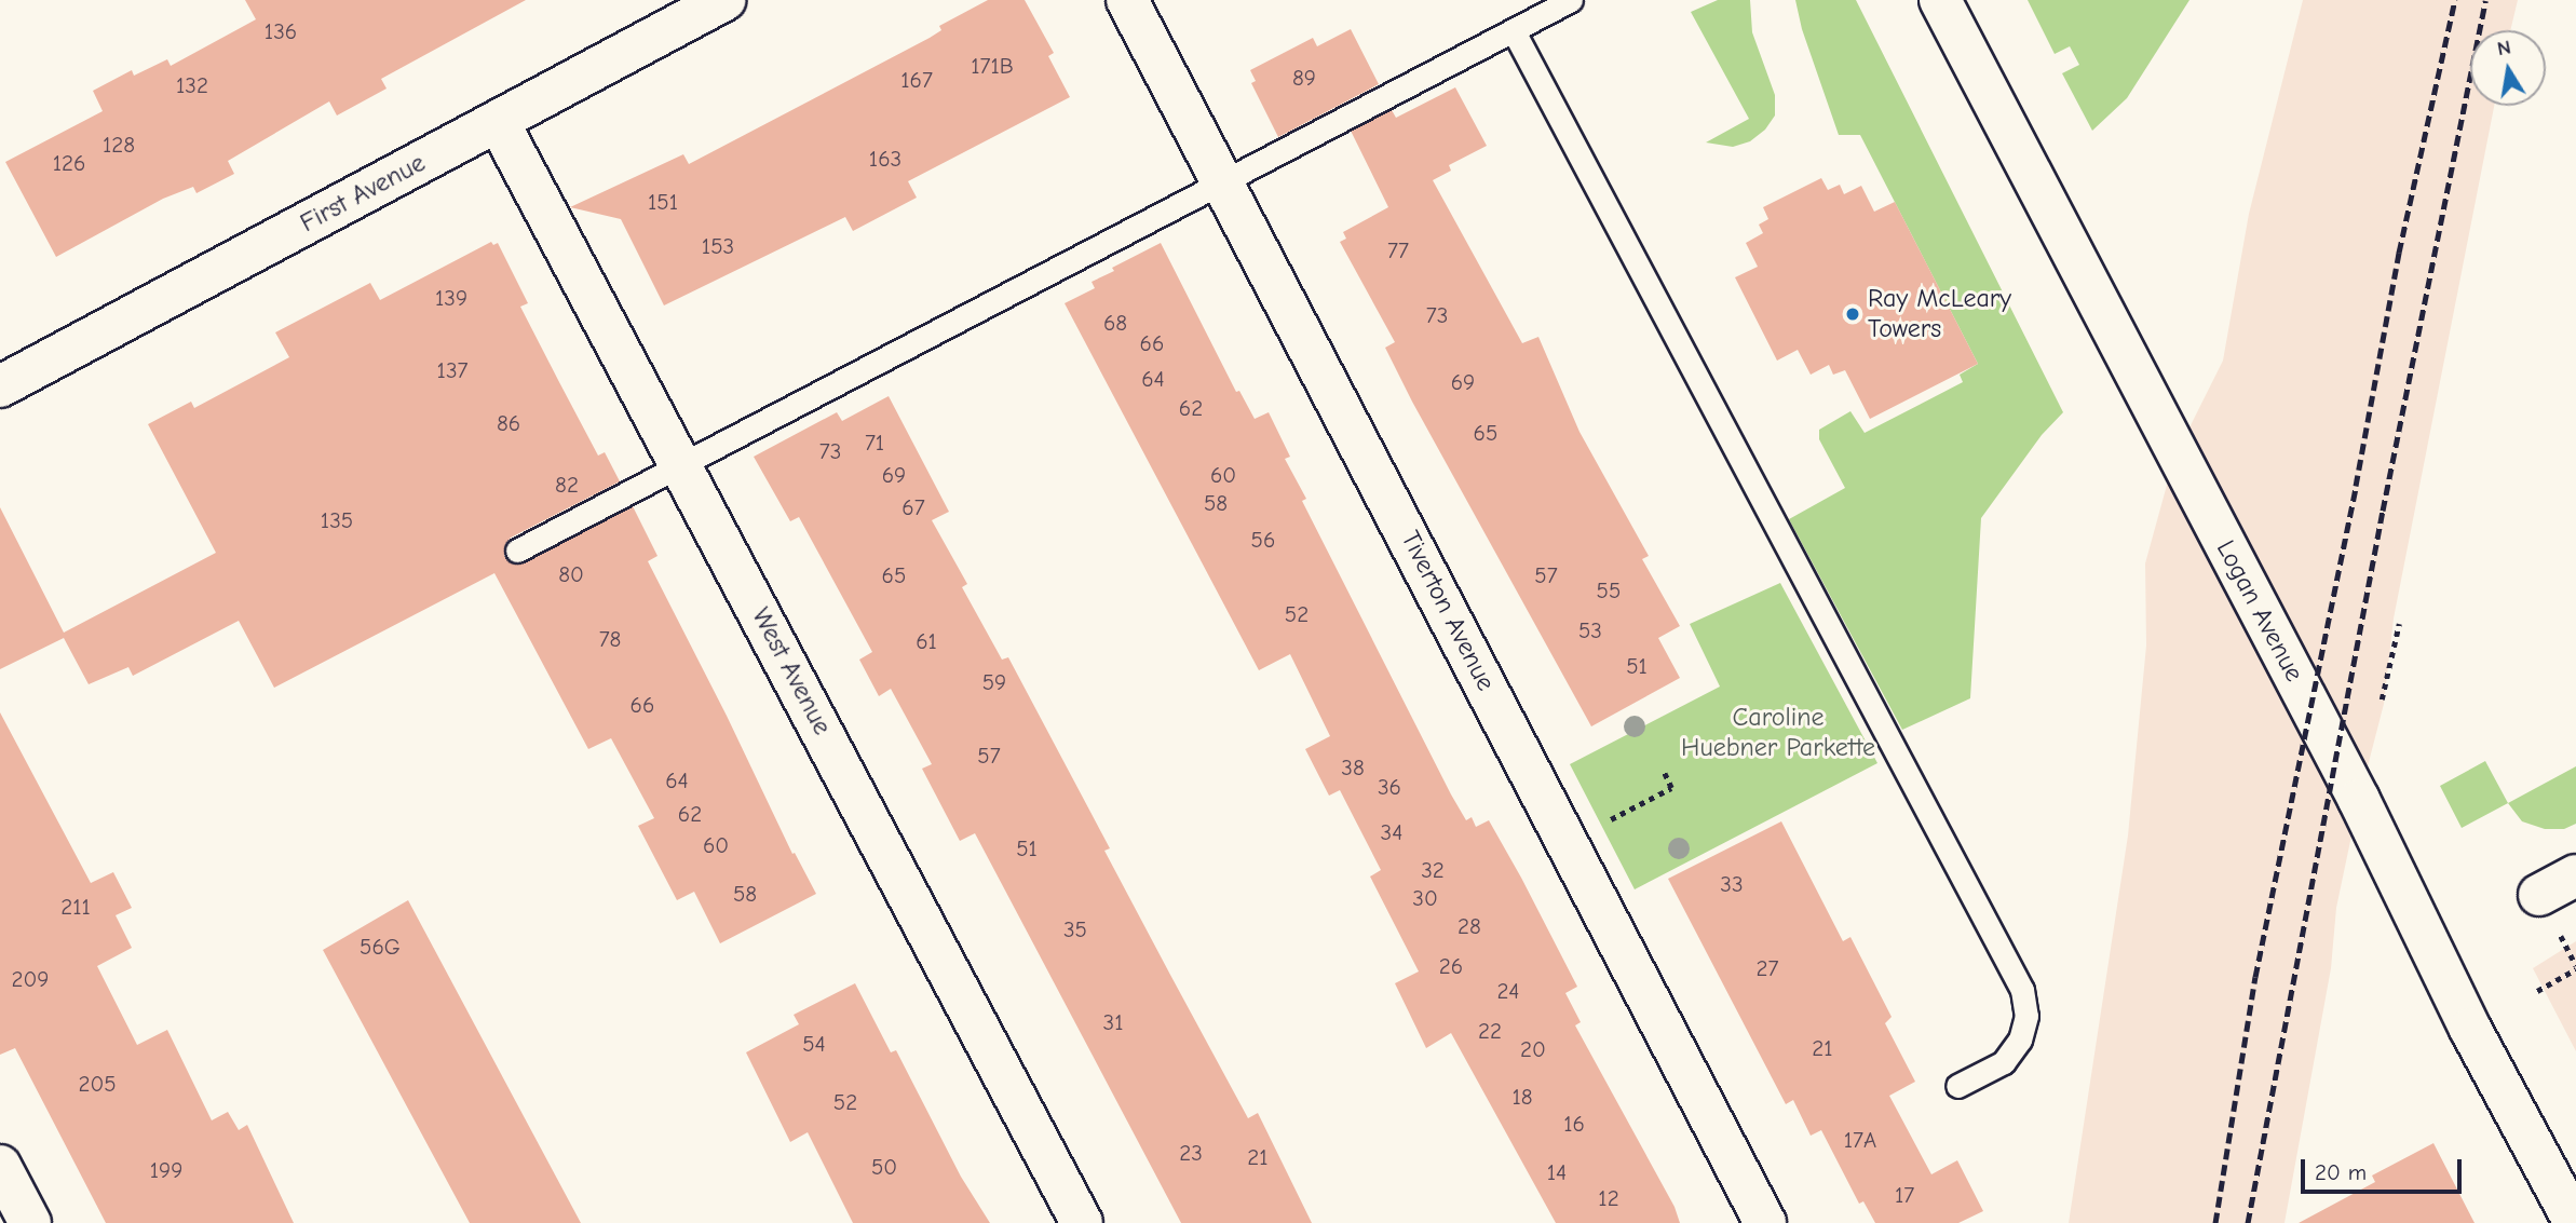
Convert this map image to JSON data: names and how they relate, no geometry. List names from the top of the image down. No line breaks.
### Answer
{"streets":{"street":["First Avenue","Tiverton Avenue","Logan Avenue","West Avenue"]},"crossings":[["First Avenue","West Avenue"]],"parks":["Caroline Huebner Parkette"],"places":["Ray McLeary Towers"],"house_numbers":["136","171B","89","167","132","128","163","126","151","153","77","139","73","68","66","137","64","69","62","86","65","71","73","69","60","82","58","67","135","56","80","65","57","55","52","53","78","61","51","59","66","57","38","64","36","62","34","60","51","32","33","58","30","211","28","35","56G","26","27","209","24","31","22","54","21","20","205","18","52","16","17A","23","21","50","199","14","17","12"],"scale_bar":"20 m","north":"top"}
